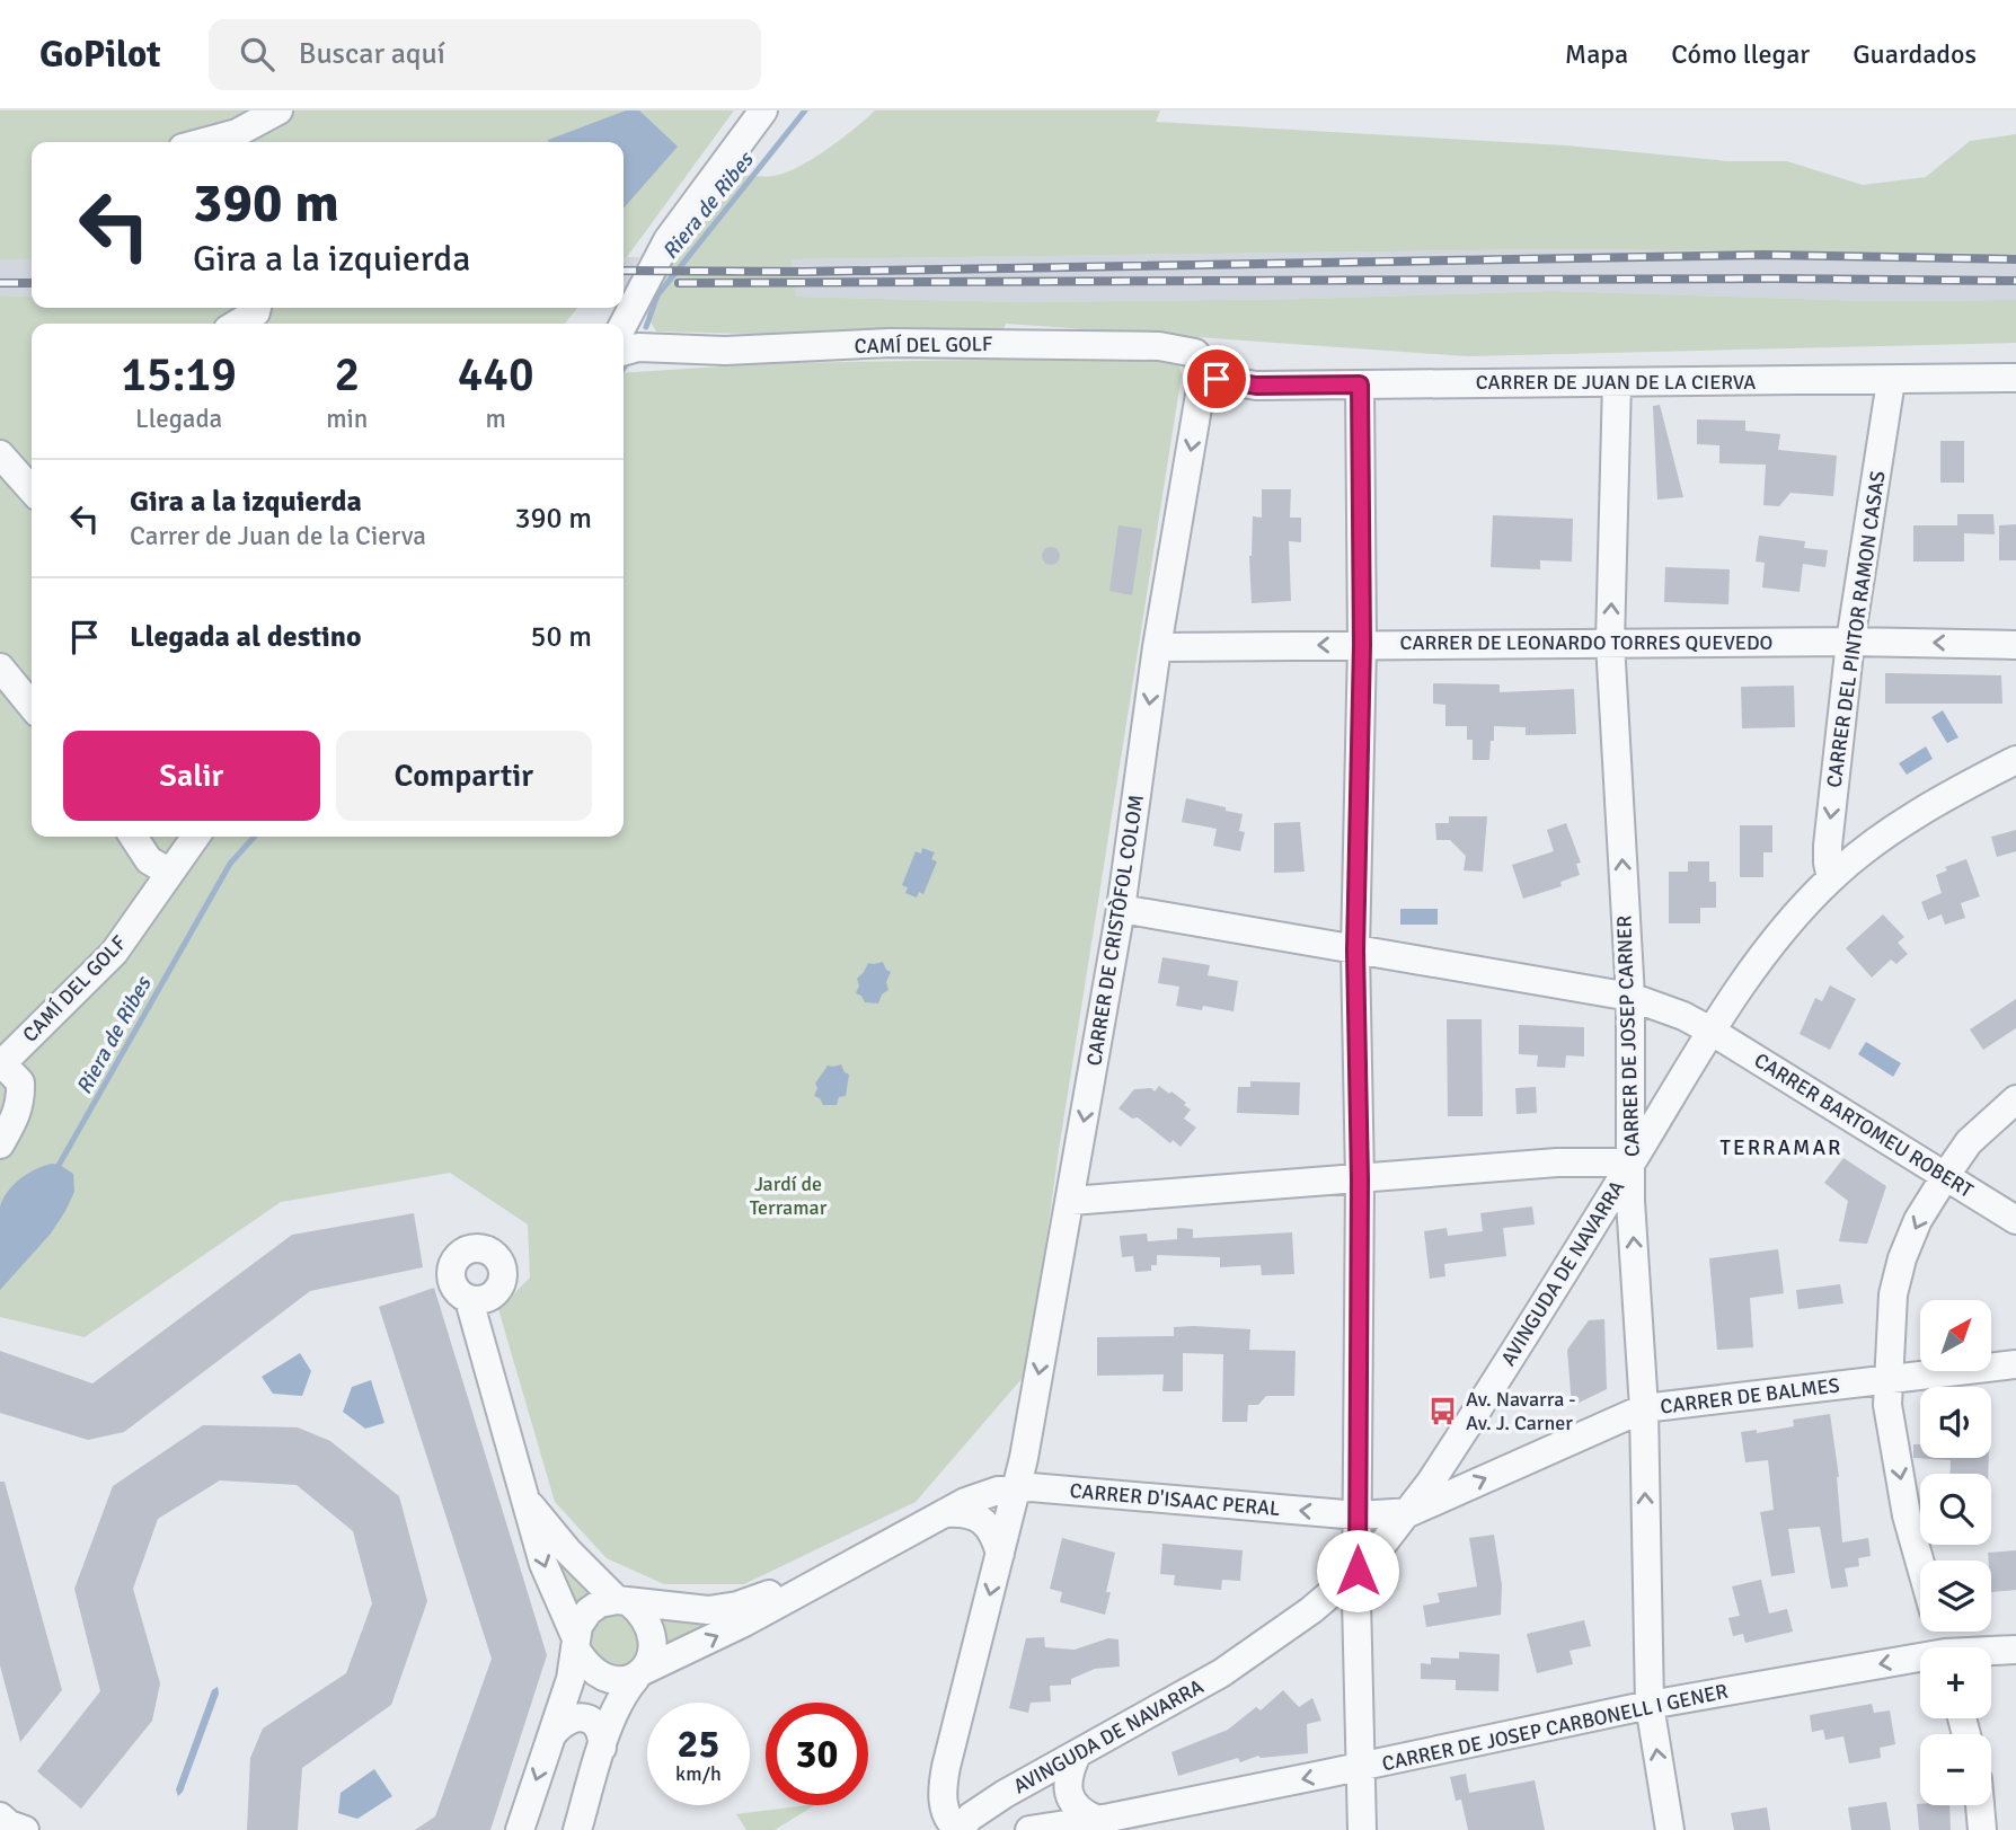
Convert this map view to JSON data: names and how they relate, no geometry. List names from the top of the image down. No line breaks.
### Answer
{"streets":{"street":["CAMÍ DEL GOLF","CARRER DE JUAN DE LA CIERVA","CARRER DEL PINTOR RAMON CASAS","CARRER DE LEONARDO TORRES QUEVEDO","CARRER DE CRISTÒFOL COLOM","CARRER DE JOSEP CARNER","CARRER BARTOMEU ROBERT","AVINGUDA DE NAVARRA","CARRER DE BALMES","CARRER D'ISAAC PERAL","CARRER DE JOSEP CARBONELL I GENER"]},"crossings":[["CAMÍ DEL GOLF","CARRER DE JUAN DE LA CIERVA"],["CAMÍ DEL GOLF","CARRER DE CRISTÒFOL COLOM"],["CARRER DE JUAN DE LA CIERVA","CARRER DEL PINTOR RAMON CASAS"],["CARRER DE JUAN DE LA CIERVA","CARRER DE CRISTÒFOL COLOM"],["CARRER DE JUAN DE LA CIERVA","CARRER DE JOSEP CARNER"],["CARRER DEL PINTOR RAMON CASAS","CARRER DE LEONARDO TORRES QUEVEDO"],["CARRER DEL PINTOR RAMON CASAS","AVINGUDA DE NAVARRA"],["CARRER DE LEONARDO TORRES QUEVEDO","CARRER DE CRISTÒFOL COLOM"],["CARRER DE LEONARDO TORRES QUEVEDO","CARRER DE JOSEP CARNER"],["CARRER DE CRISTÒFOL COLOM","CARRER BARTOMEU ROBERT"],["CARRER DE CRISTÒFOL COLOM","AVINGUDA DE NAVARRA"],["CARRER DE CRISTÒFOL COLOM","CARRER D'ISAAC PERAL"],["CARRER DE JOSEP CARNER","CARRER BARTOMEU ROBERT"],["CARRER DE JOSEP CARNER","AVINGUDA DE NAVARRA"],["CARRER DE JOSEP CARNER","CARRER DE BALMES"],["CARRER DE JOSEP CARNER","CARRER DE JOSEP CARBONELL I GENER"],["CARRER BARTOMEU ROBERT","AVINGUDA DE NAVARRA"],["AVINGUDA DE NAVARRA","CARRER DE BALMES"],["AVINGUDA DE NAVARRA","CARRER D'ISAAC PERAL"],["CARRER DE BALMES","CARRER D'ISAAC PERAL"]],"one_way":["CARRER DEL PINTOR RAMON CASAS","CARRER DE LEONARDO TORRES QUEVEDO","CARRER DE JOSEP CARNER","CARRER DE BALMES","CARRER DE JOSEP CARBONELL I GENER"],"districts":["TERRAMAR"],"water":["Riera de Ribes"],"parks":["Jardí de Terramar"],"places":{"bus stop":["Av. Navarra - Av. J. Carner"]},"north":"top right","page":{"header":"GoPilot","search":"Buscar aquí","nav":["Mapa","Cómo llegar","Guardados"],"turn":["390 m","Gira a la izquierda"],"eta":["15:19","Llegada","2","min","440","m"],"list":[{"name":"Gira a la izquierda","note":"Carrer de Juan de la Cierva","value":"390 m"},{"name":"Llegada al destino","value":"50 m"}],"buttons":["Salir","Compartir"],"map_buttons":["+","−"],"speed":"25 km/h","limit":"30"}}
